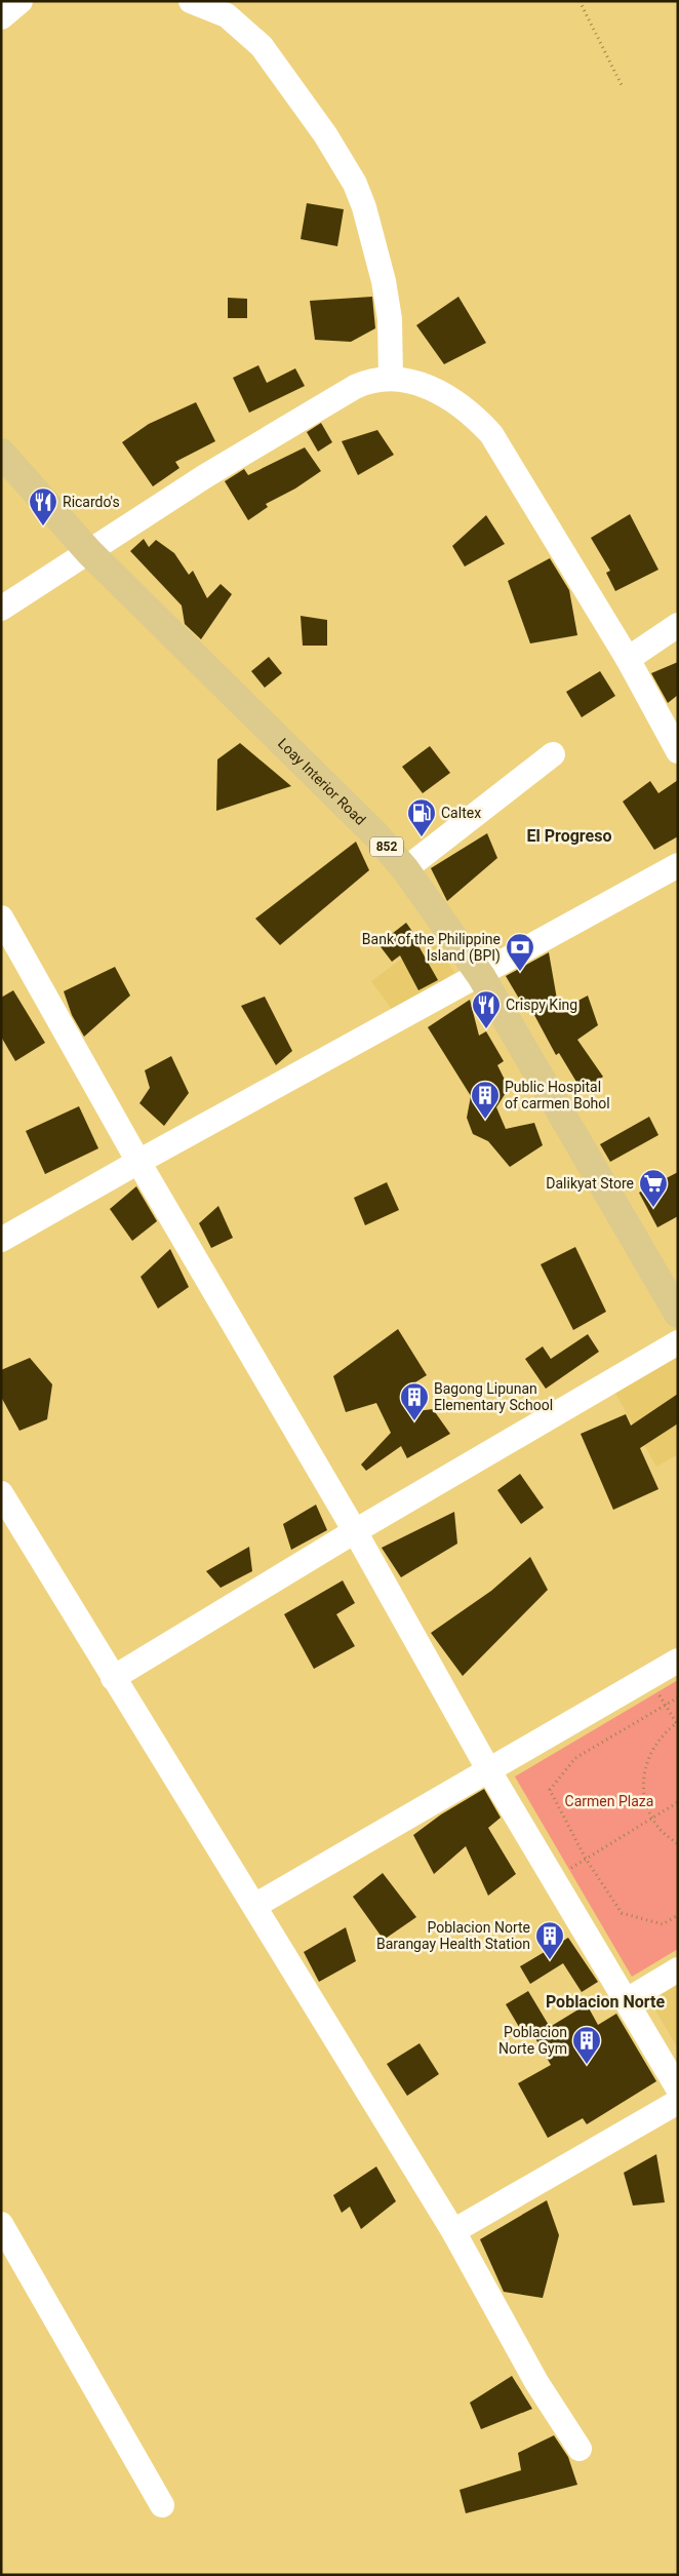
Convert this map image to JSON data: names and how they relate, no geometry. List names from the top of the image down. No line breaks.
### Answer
{"streets":{"main road":["Loay Interior Road","852"]},"districts":["El Progreso","Poblacion Norte"],"parks":["Carmen Plaza"],"places":{"restaurant":["Ricardo's","Crispy King"],"fuel station":["Caltex"],"bank":["Bank of the Philippine Island (BPI)"],"building":["Public Hospital of carmen Bohol","Bagong Lipunan Elementary School","Poblacion Norte Barangay Health Station","Poblacion Norte Gym"],"supermarket":["Dalikyat Store"]}}
